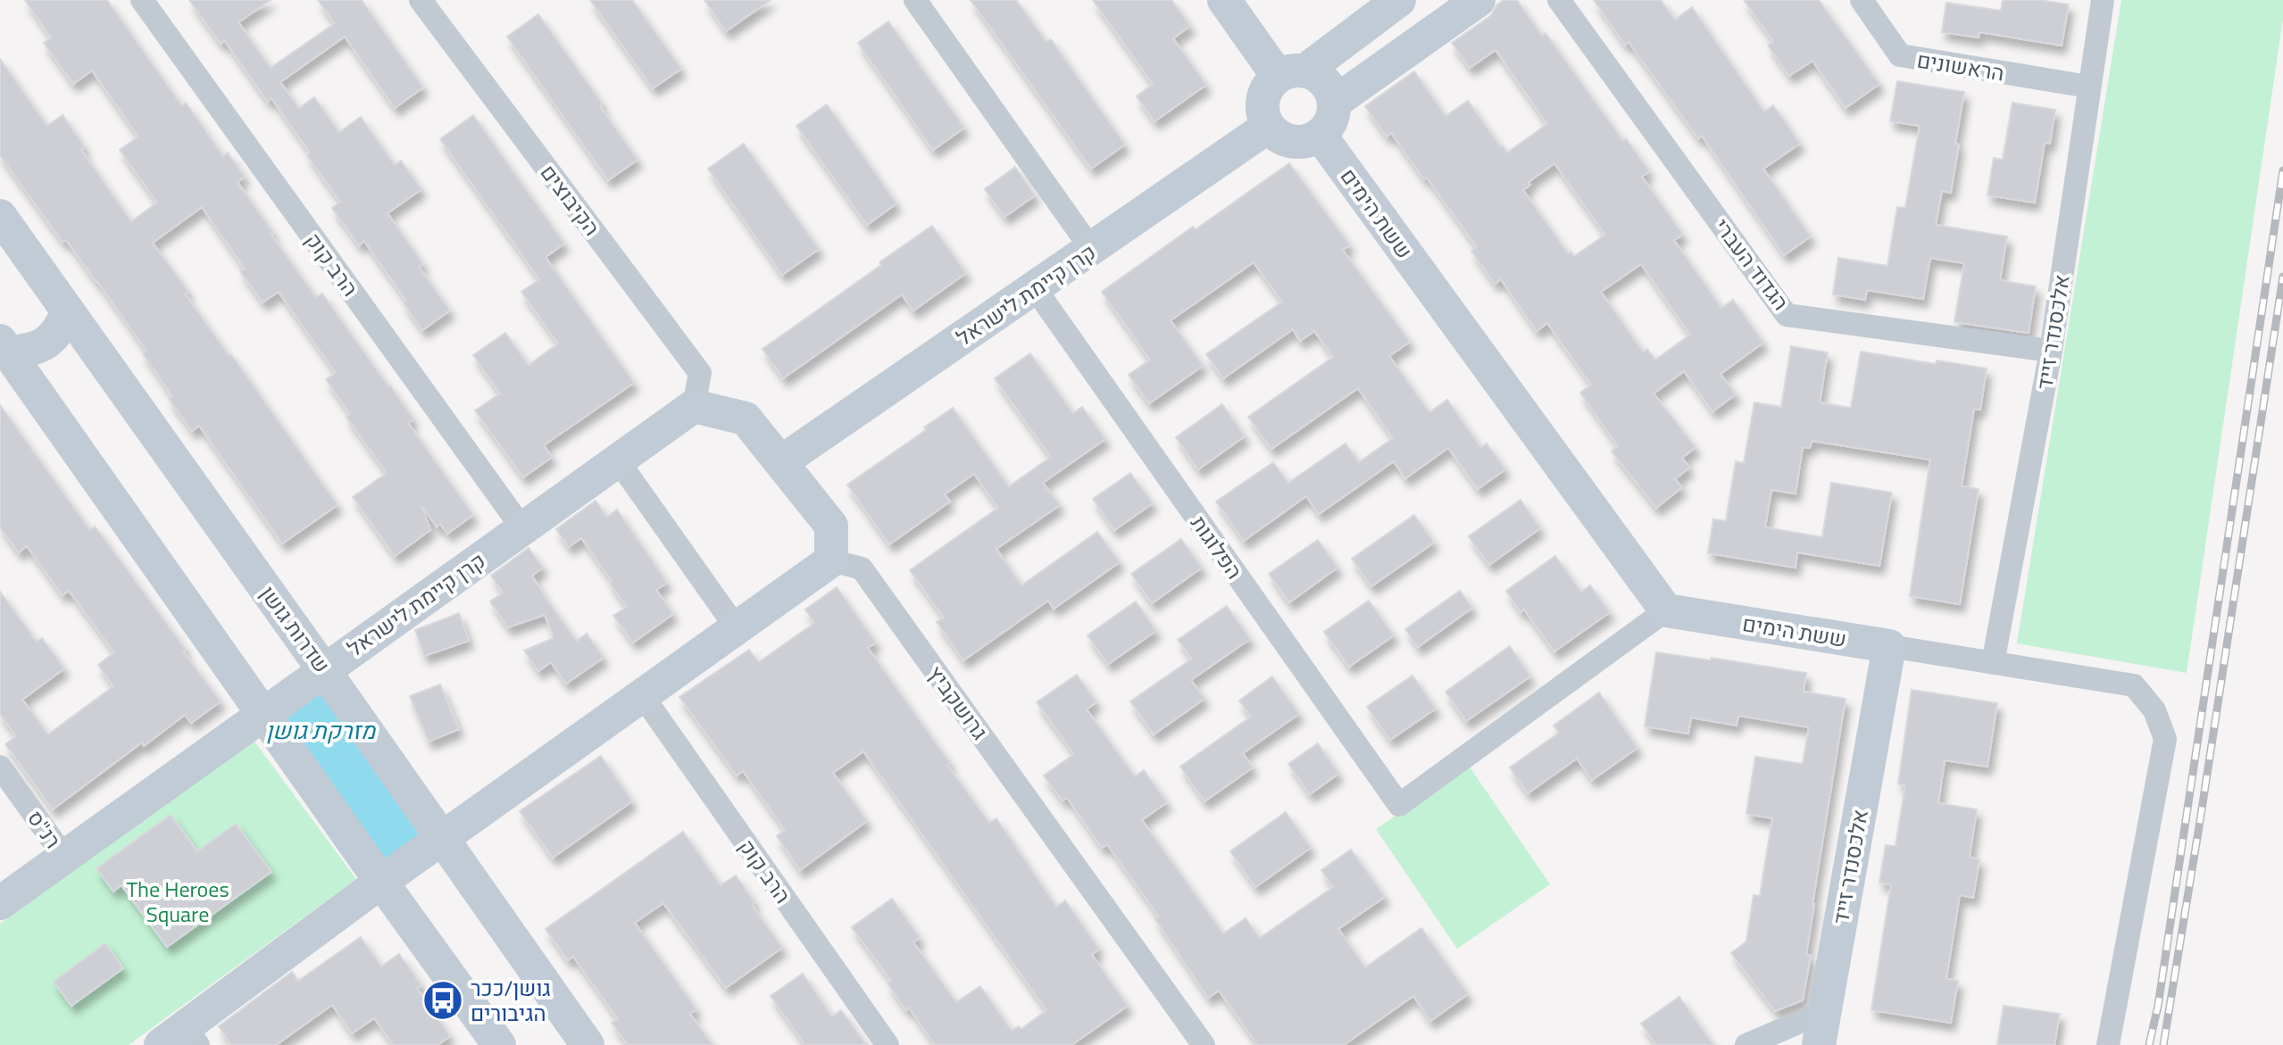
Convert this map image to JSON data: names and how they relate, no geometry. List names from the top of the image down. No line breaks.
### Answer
{"streets":{"street":["הראשונים","הקיבוצים","ששת הימים","הרב קוק","הגדוד העברי","קרן קיימת לישראל","אלכסנדר זייד","הפלוגות","שדרות גושן","גרושקביץ","רנ\"ס"]},"crossings":[["הראשונים","אלכסנדר זייד"],["הקיבוצים","קרן קיימת לישראל"],["ששת הימים","קרן קיימת לישראל"],["ששת הימים","אלכסנדר זייד"],["ששת הימים","הפלוגות"],["הרב קוק","קרן קיימת לישראל"],["הגדוד העברי","אלכסנדר זייד"],["קרן קיימת לישראל","הפלוגות"],["קרן קיימת לישראל","שדרות גושן"],["קרן קיימת לישראל","רנ\"ס"]],"water":["מזרקת גושן"],"parks":["The Heroes Square"],"places":{"bus stop":["גושן/ככר הגיבורים"]}}
